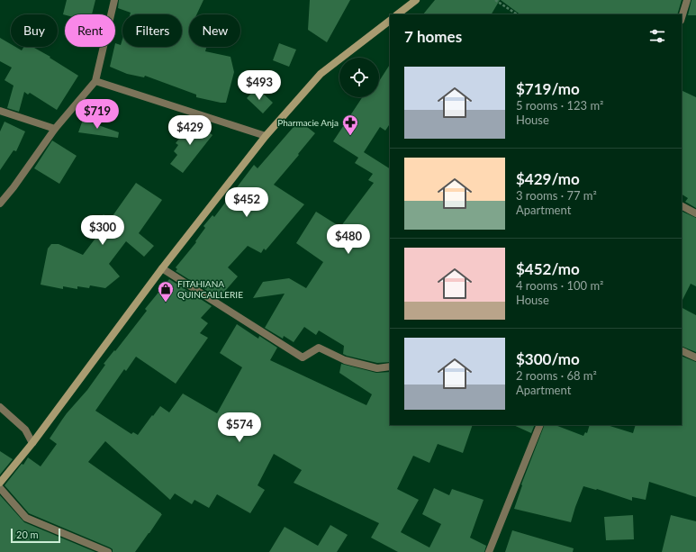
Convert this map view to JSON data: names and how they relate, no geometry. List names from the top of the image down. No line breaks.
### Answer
{"places":{"pharmacy":["Pharmacie Anja"],"shop":["FITAHIANA QUINCAILLERIE"]},"scale_bar":"20 m","page":{"chip":["Buy","Rent","Filters","New"],"heading":"7 homes","list":[{"name":"$719/mo","note":"5 rooms · 123 m² · House"},{"name":"$429/mo","note":"3 rooms · 77 m² · Apartment"},{"name":"$452/mo","note":"4 rooms · 100 m² · House"},{"name":"$300/mo","note":"2 rooms · 68 m² · Apartment"}],"price":["$493","$719","$429","$452","$300","$480","$574"],"scale":"20 m"}}
